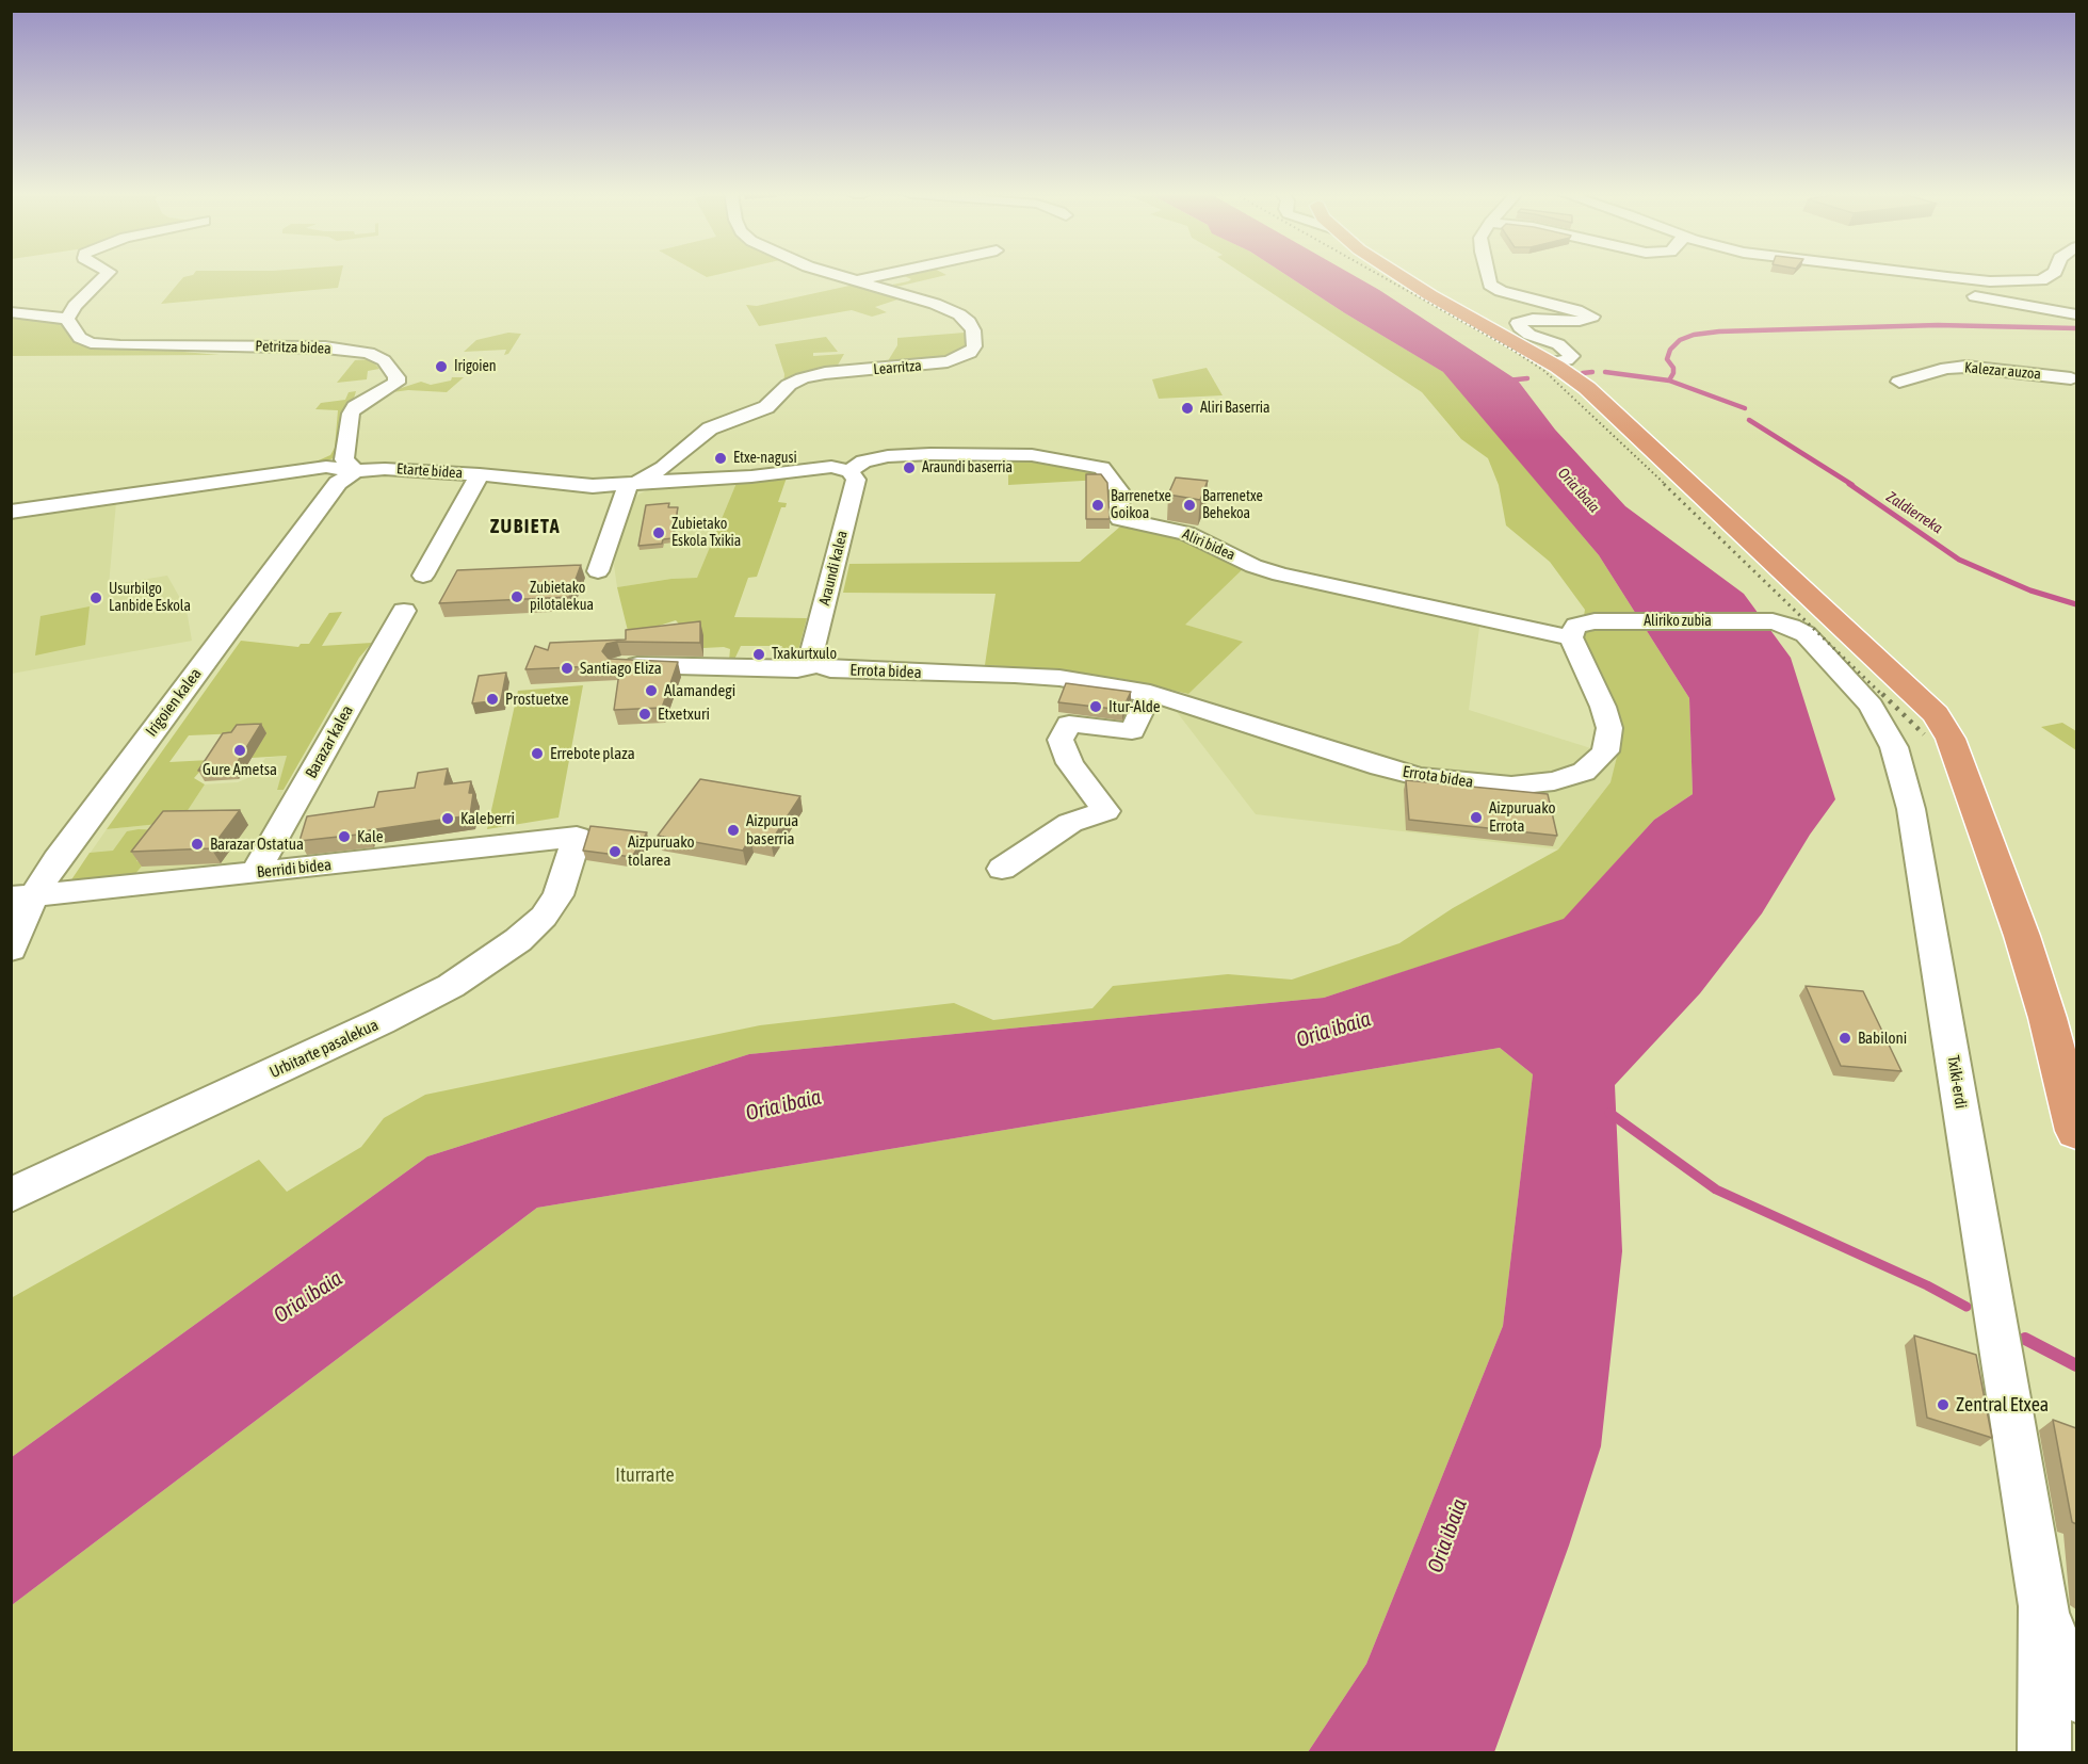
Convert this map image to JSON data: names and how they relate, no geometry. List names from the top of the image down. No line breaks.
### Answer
{"streets":{"street":["Petritza bidea","Learritza","Kalezar auzoa","Etarte bidea","Aliri bidea","Araundi kalea","Aliriko zubia","Errota bidea","Irigoien kalea","Barazar kalea","Berridi bidea","Urbitarte pasalekua","Txiki-erdi"]},"crossings":[["Petritza bidea","Etarte bidea"],["Petritza bidea","Irigoien kalea"],["Learritza","Etarte bidea"],["Etarte bidea","Aliri bidea"],["Etarte bidea","Araundi kalea"],["Etarte bidea","Irigoien kalea"],["Aliri bidea","Araundi kalea"],["Aliri bidea","Aliriko zubia"],["Aliri bidea","Errota bidea"],["Araundi kalea","Errota bidea"],["Aliriko zubia","Errota bidea"],["Aliriko zubia","Txiki-erdi"],["Irigoien kalea","Berridi bidea"],["Barazar kalea","Berridi bidea"],["Berridi bidea","Urbitarte pasalekua"]],"districts":["ZUBIETA"],"water":["Oria ibaia","Zaldierreka"],"parks":["Iturrarte"],"places":["Irigoien","Aliri Baserria","Etxe-nagusi","Araundi baserria","Barrenetxe Goikoa","Barrenetxe Behekoa","Zubietako Eskola Txikia","Zubietako pilotalekua","Usurbilgo Lanbide Eskola","Txakurtxulo","Santiago Eliza","Alamandegi","Prostuetxe","Itur-Alde","Etxetxuri","Gure Ametsa","Errebote plaza","Aizpuruako Errota","Kaleberri","Aizpurua baserria","Kale","Barazar Ostatua","Aizpuruako tolarea","Babiloni","Zentral Etxea"]}
